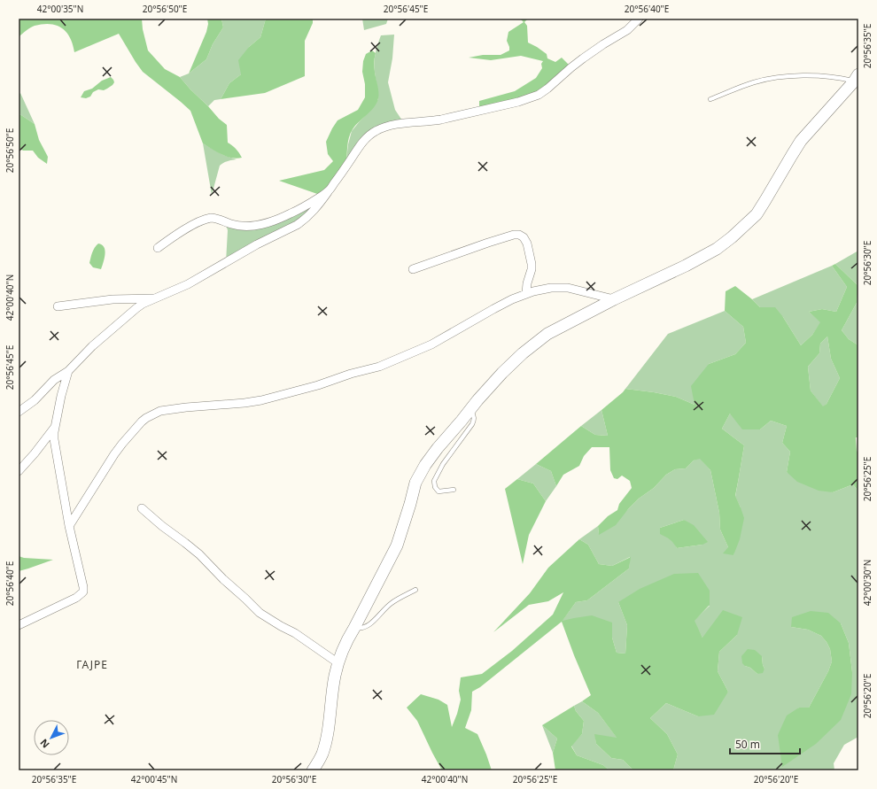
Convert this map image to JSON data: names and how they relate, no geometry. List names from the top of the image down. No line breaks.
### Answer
{"districts":["ГАЈРЕ"],"scale_bar":"50 m","north":"bottom left","coordinates":["42°00'35\"N","20°56'50\"E","20°56'45\"E","20°56'40\"E","20°56'35\"E","20°56'30\"E","42°00'40\"N","20°56'25\"E","42°00'30\"N","20°56'20\"E","42°00'45\"N"]}
